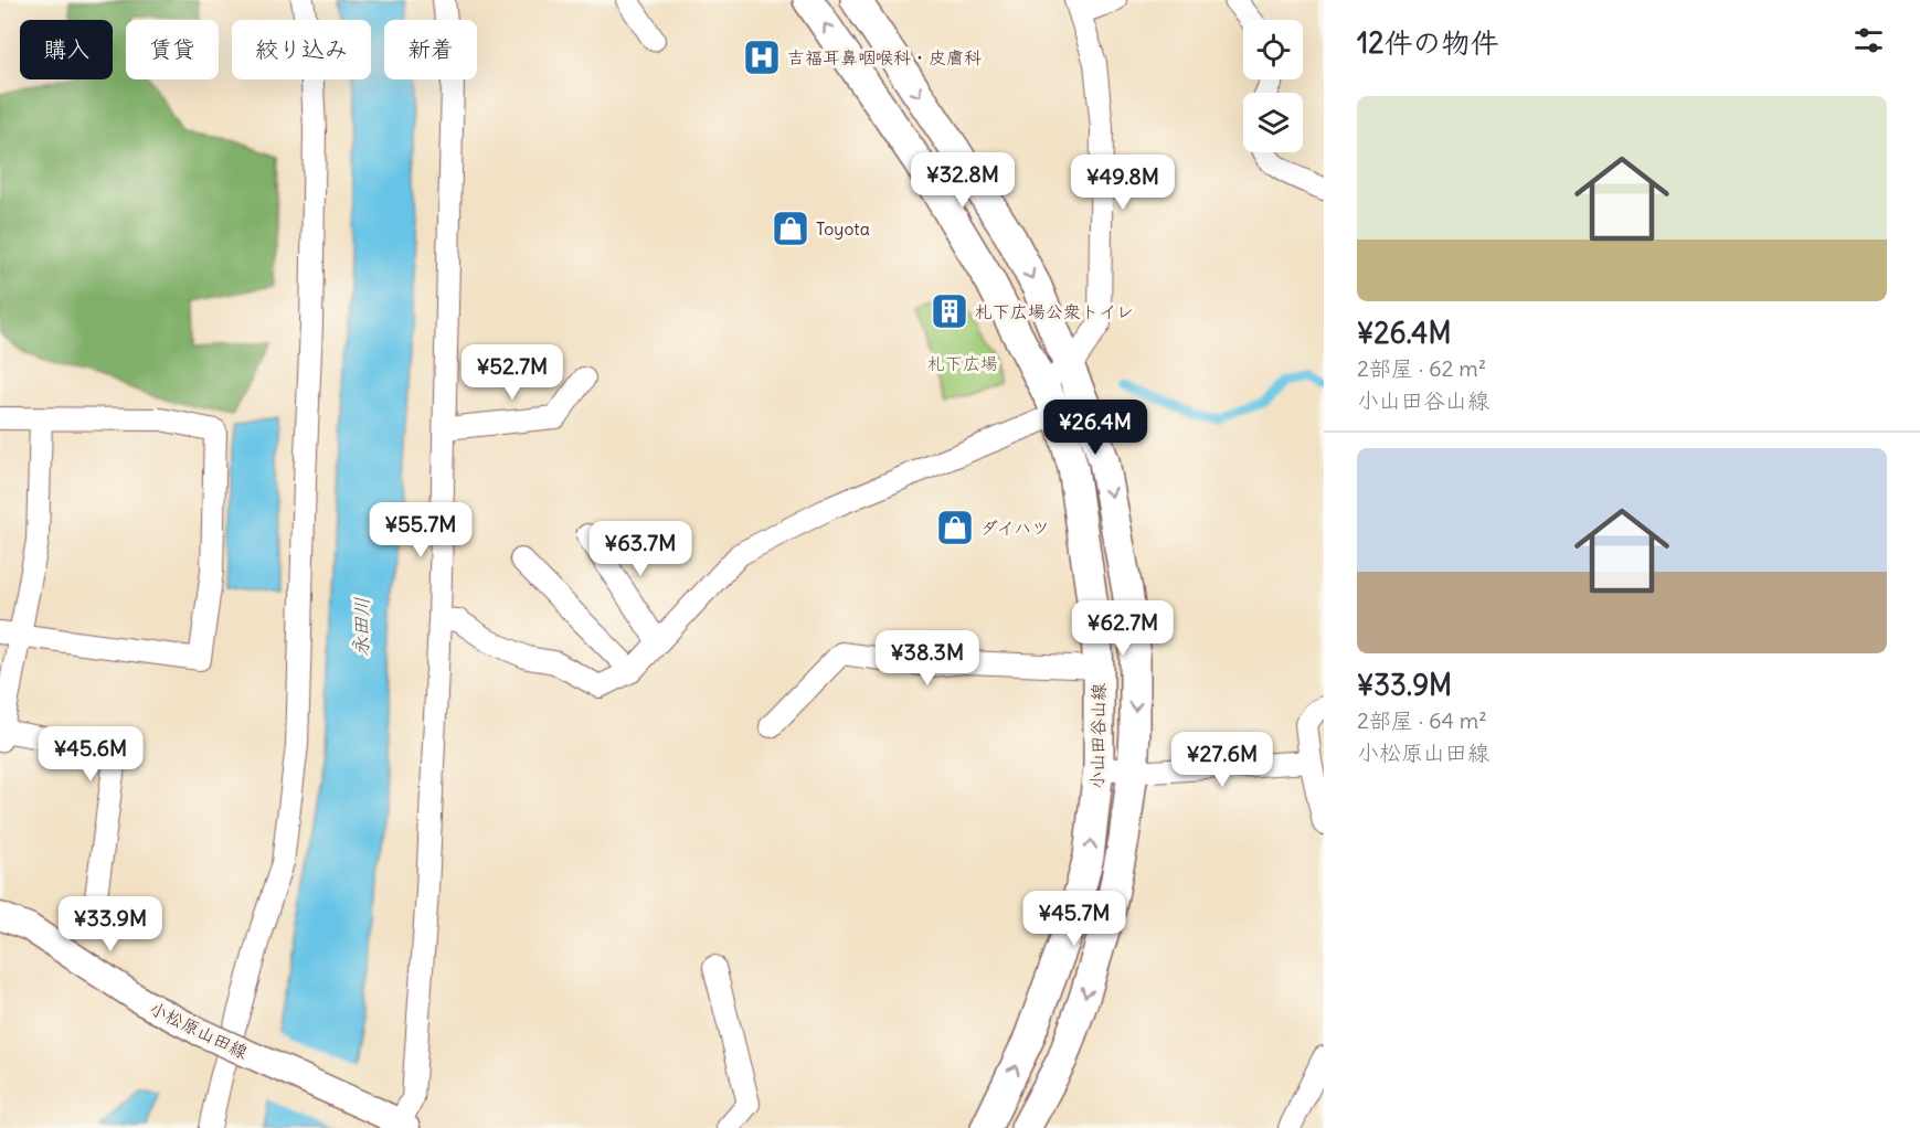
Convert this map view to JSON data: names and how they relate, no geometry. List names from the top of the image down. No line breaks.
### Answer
{"streets":{"main road":["小山田谷山線"],"street":["小松原山田線"]},"water":["永田川"],"parks":["札下広場"],"places":{"hospital":["吉福耳鼻咽喉科・皮膚科"],"shop":["Toyota","ダイハツ"],"building":["札下広場公衆トイレ"]},"page":{"heading":"12件の物件","chip":["購入","賃貸","絞り込み","新着"],"list":[{"name":"¥26.4M","note":"2部屋 · 62 m² · 小山田谷山線"},{"name":"¥33.9M","note":"2部屋 · 64 m² · 小松原山田線"}],"price":["¥32.8M","¥49.8M","¥52.7M","¥26.4M","¥55.7M","¥63.7M","¥62.7M","¥38.3M","¥45.6M","¥27.6M","¥45.7M","¥33.9M"]}}
